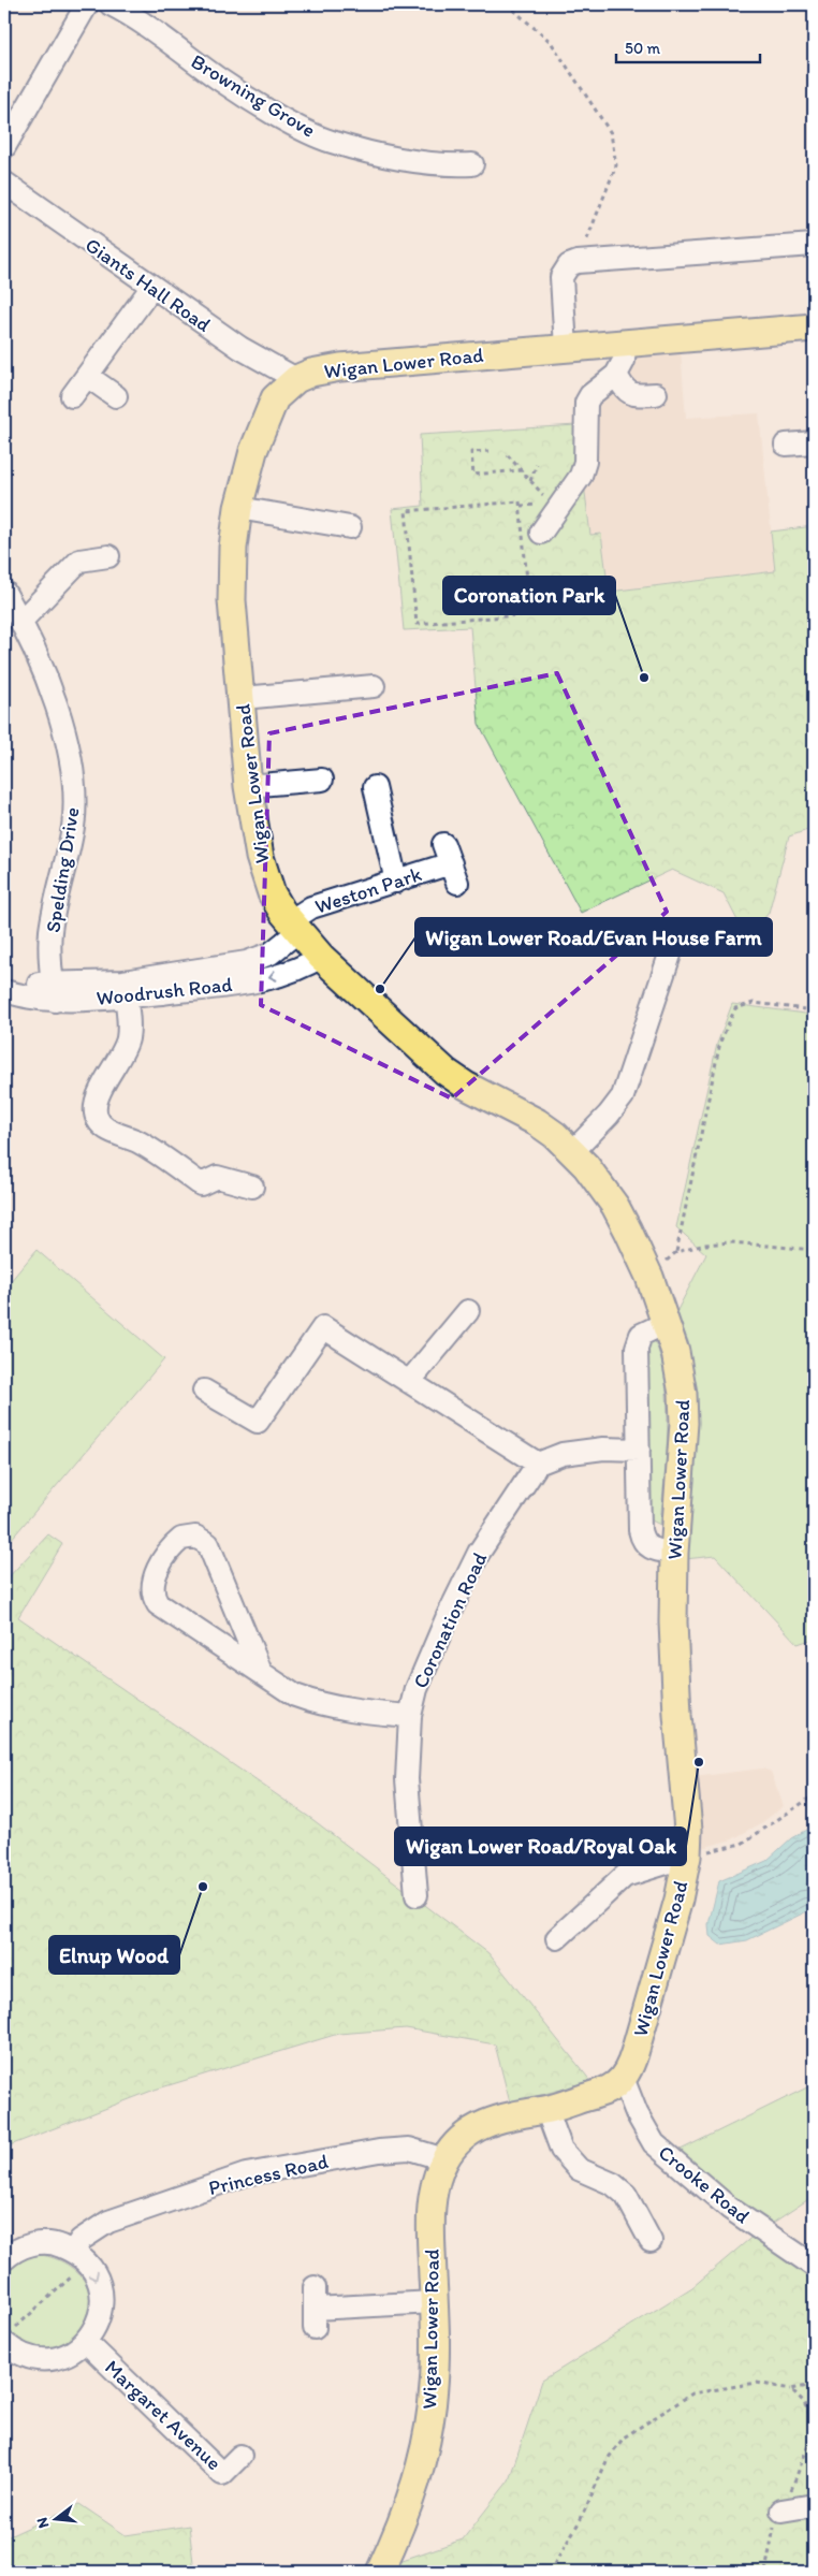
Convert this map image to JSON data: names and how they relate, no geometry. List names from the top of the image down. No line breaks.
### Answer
{"streets":{"main road":["Wigan Lower Road"],"street":["Browning Grove","Giants Hall Road","Spelding Drive","Weston Park","Woodrush Road","Coronation Road","Princess Road","Crooke Road","Margaret Avenue"]},"crossings":[["Giants Hall Road","Wigan Lower Road"],["Wigan Lower Road","Weston Park"],["Wigan Lower Road","Woodrush Road"],["Wigan Lower Road","Princess Road"],["Wigan Lower Road","Crooke Road"],["Spelding Drive","Woodrush Road"],["Weston Park","Woodrush Road"]],"places":["Coronation Park","Wigan Lower Road/Evan House Farm","Wigan Lower Road/Royal Oak","Elnup Wood"],"scale_bar":"50 m","north":"left"}
